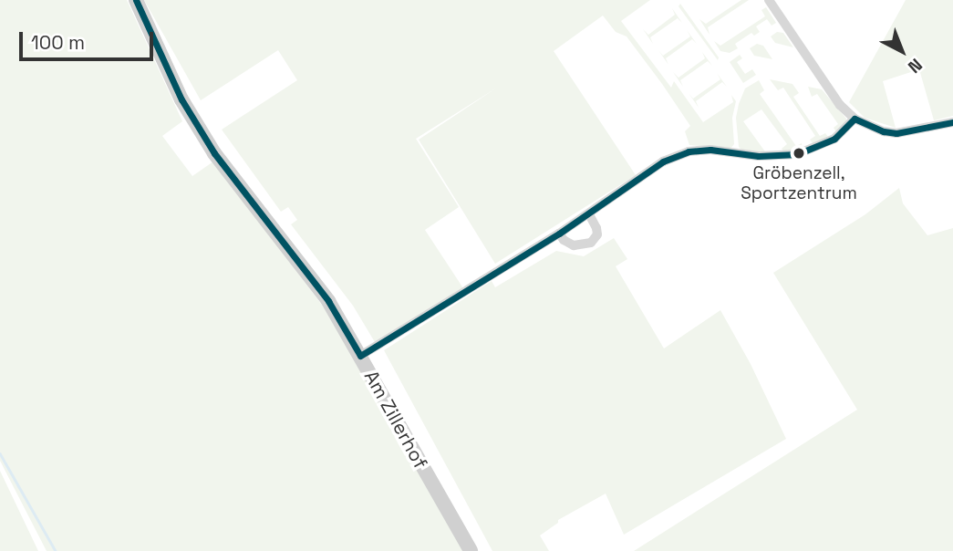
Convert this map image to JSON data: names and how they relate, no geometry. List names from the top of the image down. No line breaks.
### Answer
{"streets":{"street":["Am Zillerhof"]},"places":["Gröbenzell, Sportzentrum"],"scale_bar":"100 m","north":"bottom right"}
